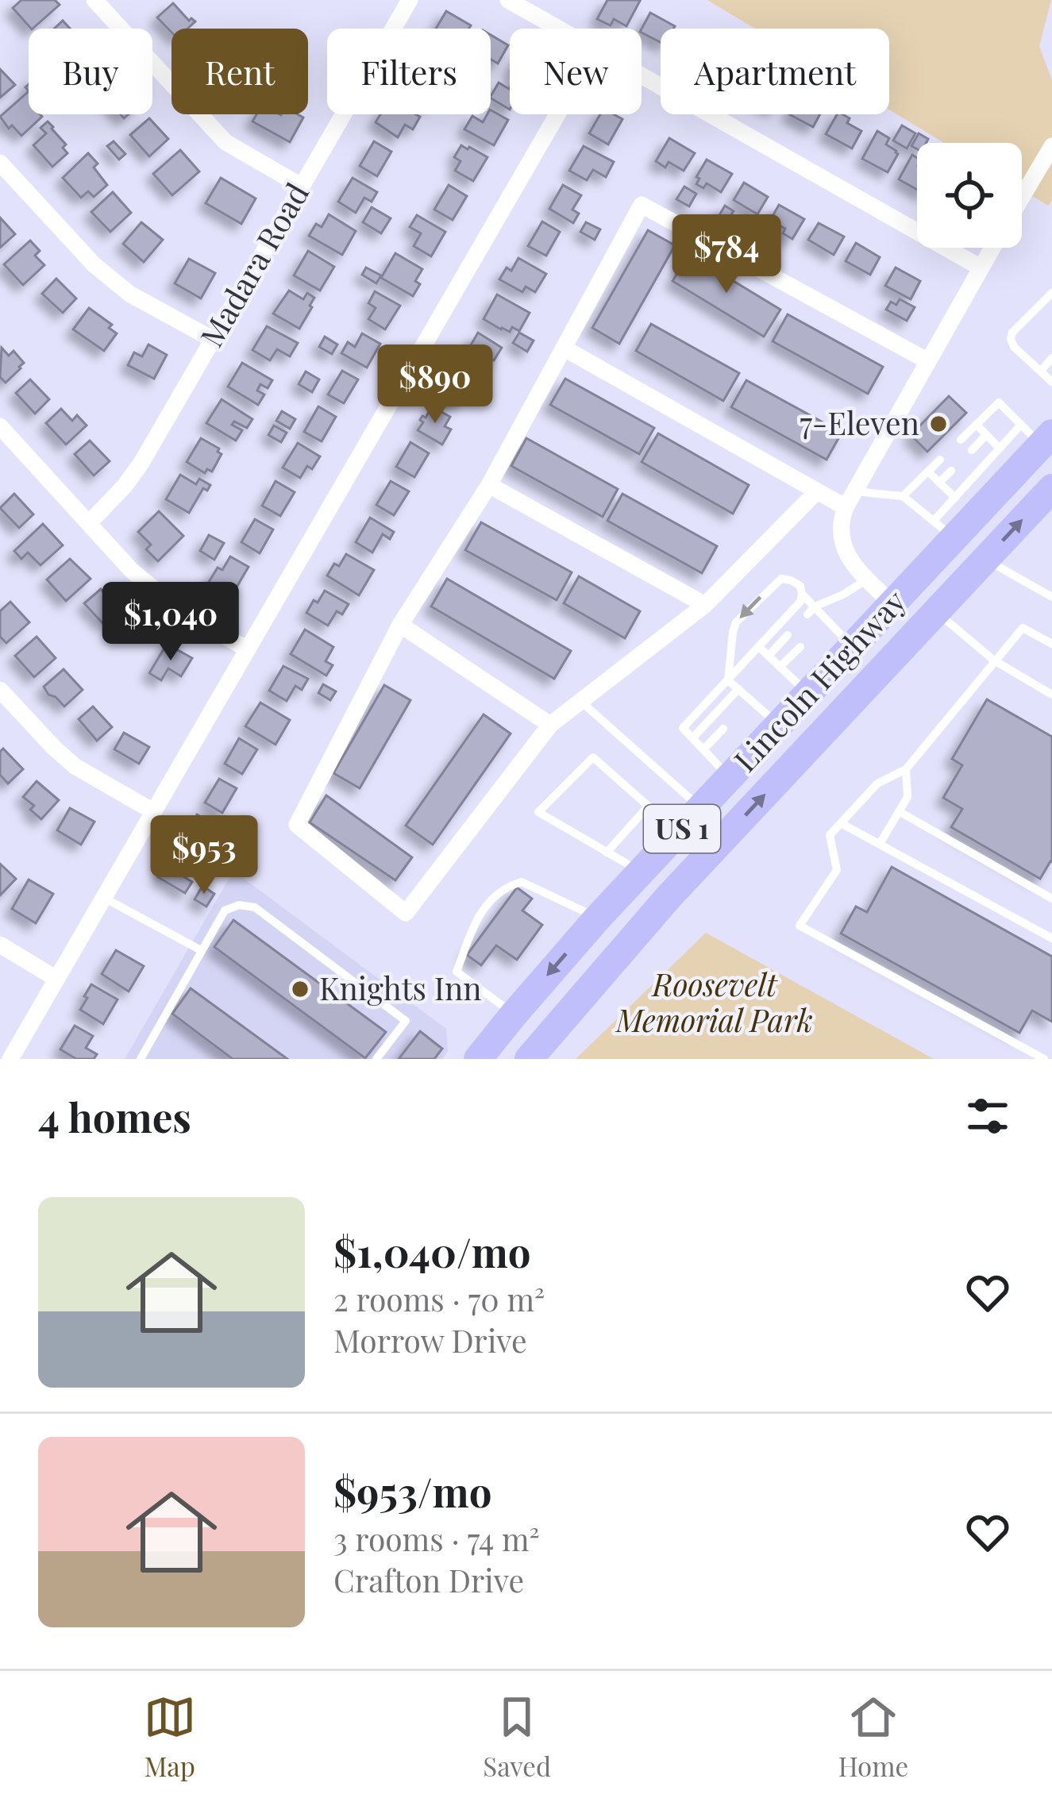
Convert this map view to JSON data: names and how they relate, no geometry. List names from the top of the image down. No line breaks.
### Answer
{"streets":{"highway":["Lincoln Highway","US 1"],"street":["Madara Road"]},"parks":["Roosevelt Memorial Park"],"places":["7-Eleven","Knights Inn"],"page":{"chip":["Buy","Rent","Filters","New","Apartment"],"price":["$784","$890","$1,040","$953"],"heading":"4 homes","list":[{"name":"$1,040/mo","note":"2 rooms · 70 m² · Morrow Drive"},{"name":"$953/mo","note":"3 rooms · 74 m² · Crafton Drive"}],"tabs":["Map","Saved","Home"]}}
